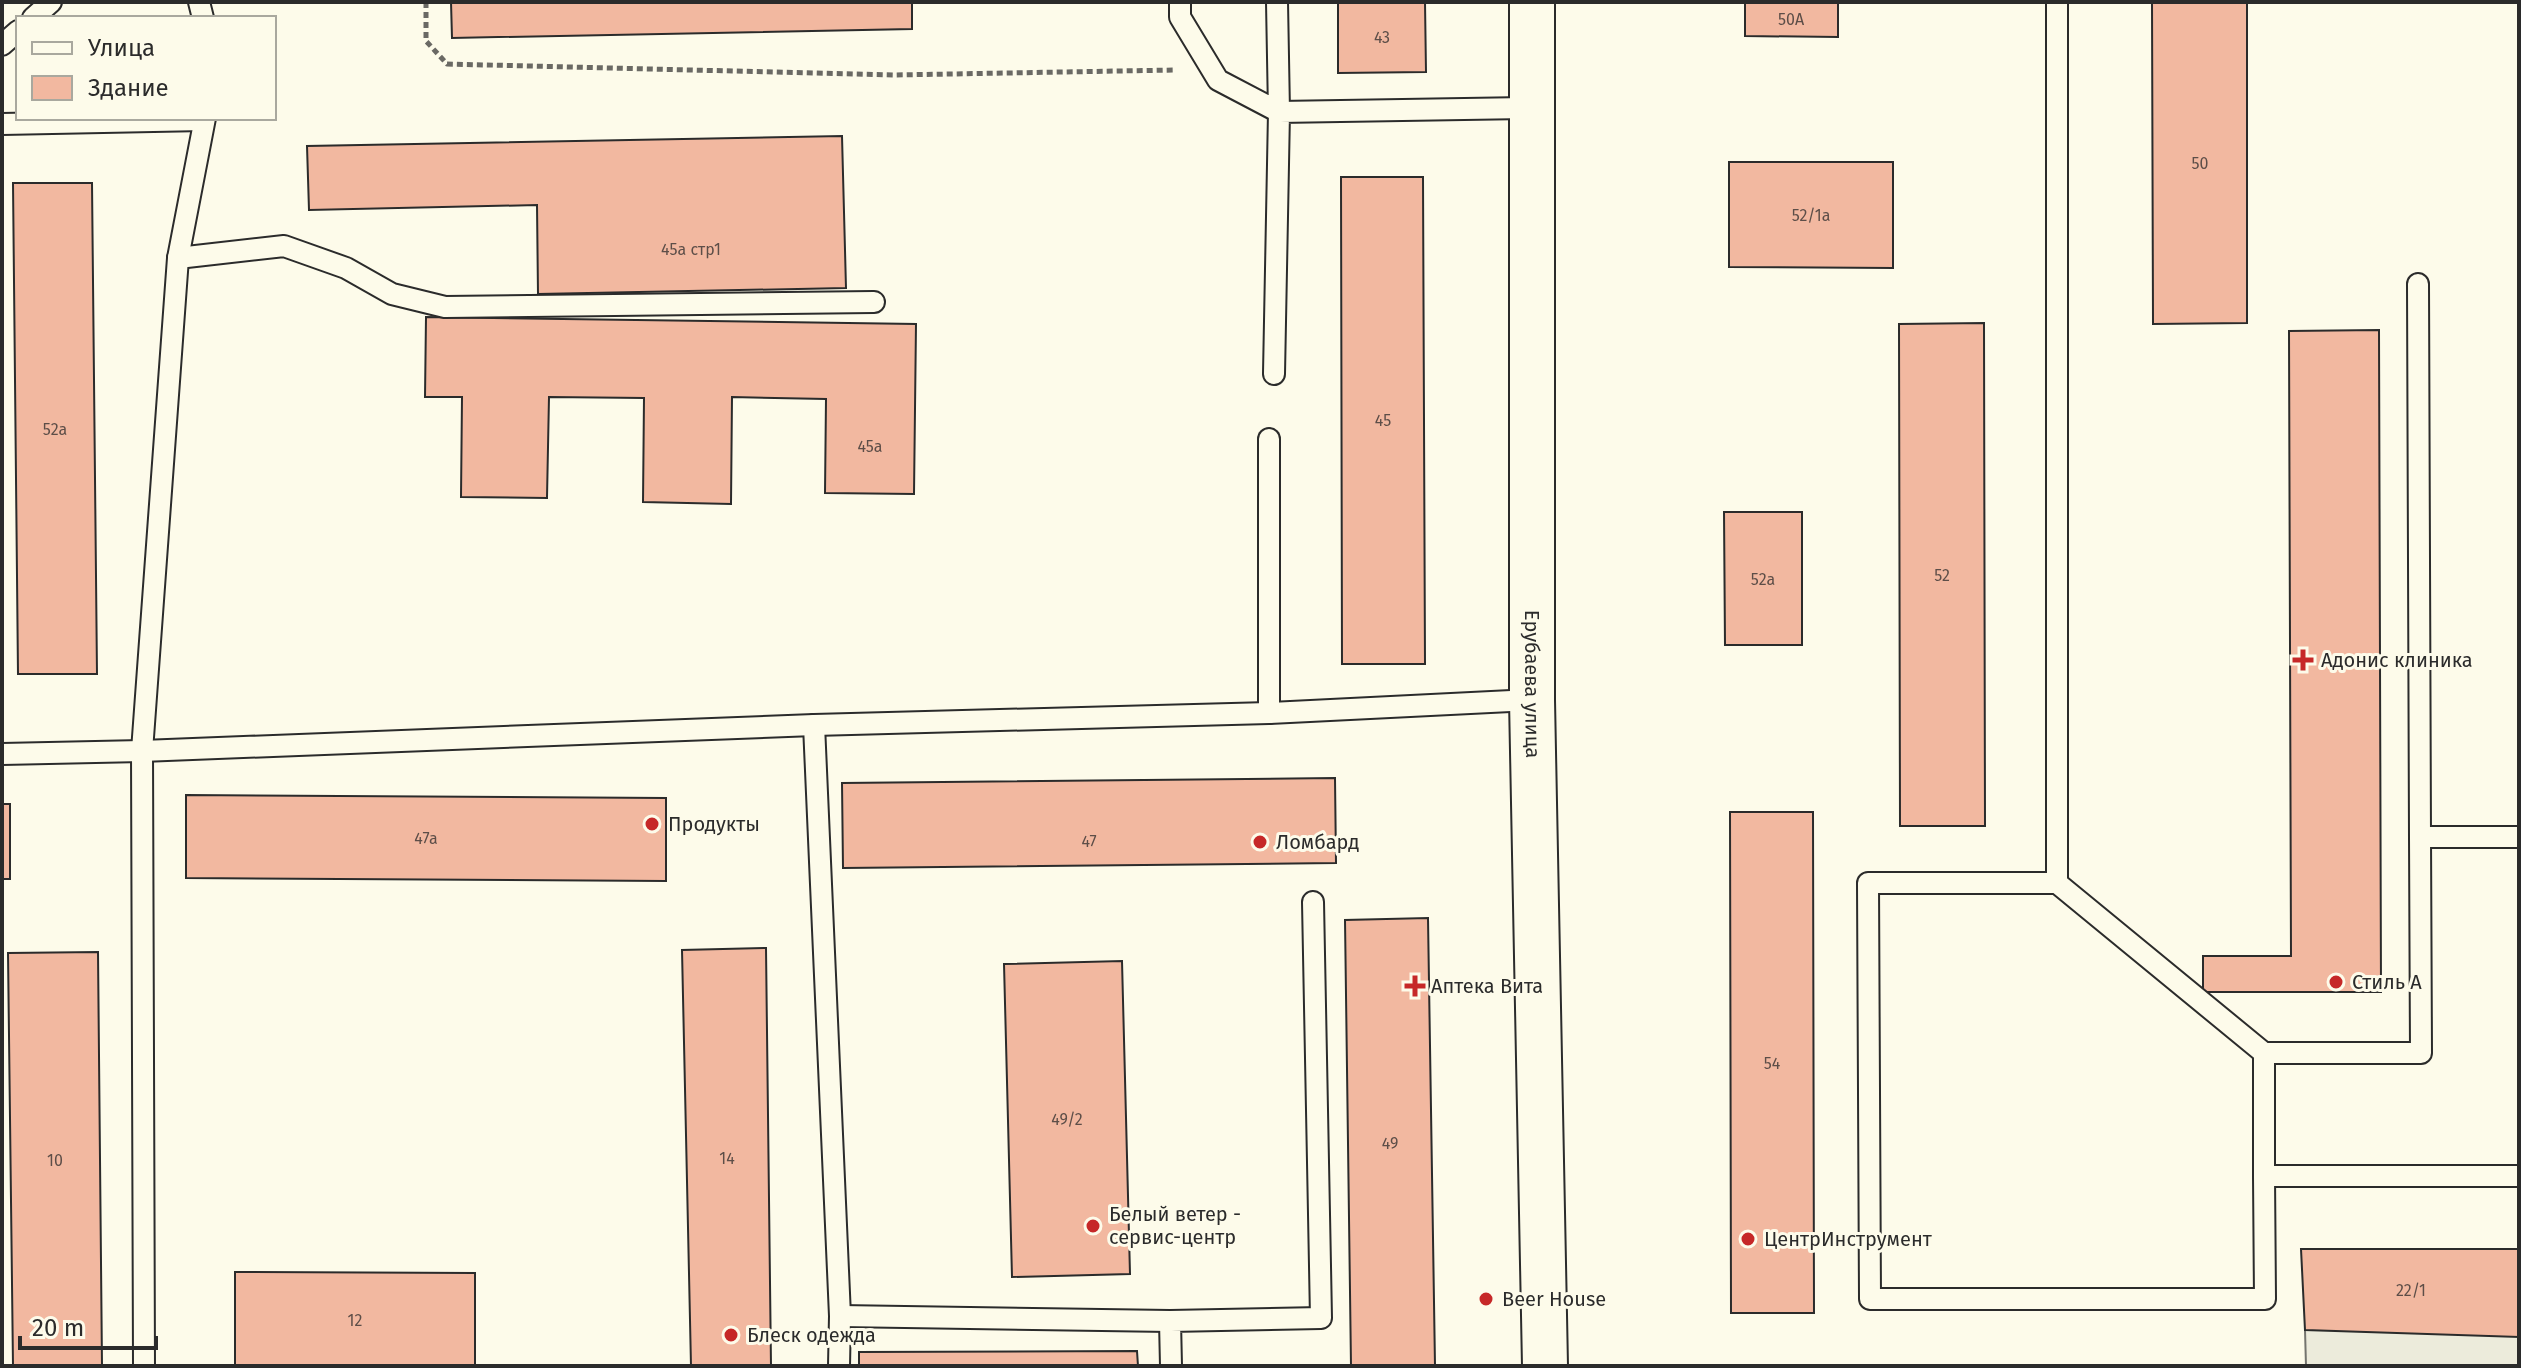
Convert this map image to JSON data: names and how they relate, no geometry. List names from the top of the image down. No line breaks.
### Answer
{"streets":{"main road":["Ерубаева улица"]},"places":{"health":["Адонис клиника","Аптека Вита"],"other":["Продукты","Ломбард","Стиль А","Белый ветер - сервис-центр","ЦентрИнструмент","Beer House","Блеск одежда"]},"house_numbers":["50А","43","50","52/1а","45а стр1","45","52а","45а","52","52а","47а","47","54","49/2","49","14","10","22/1","12"],"legend":["Улица","Здание"],"scale_bar":"20 m"}
